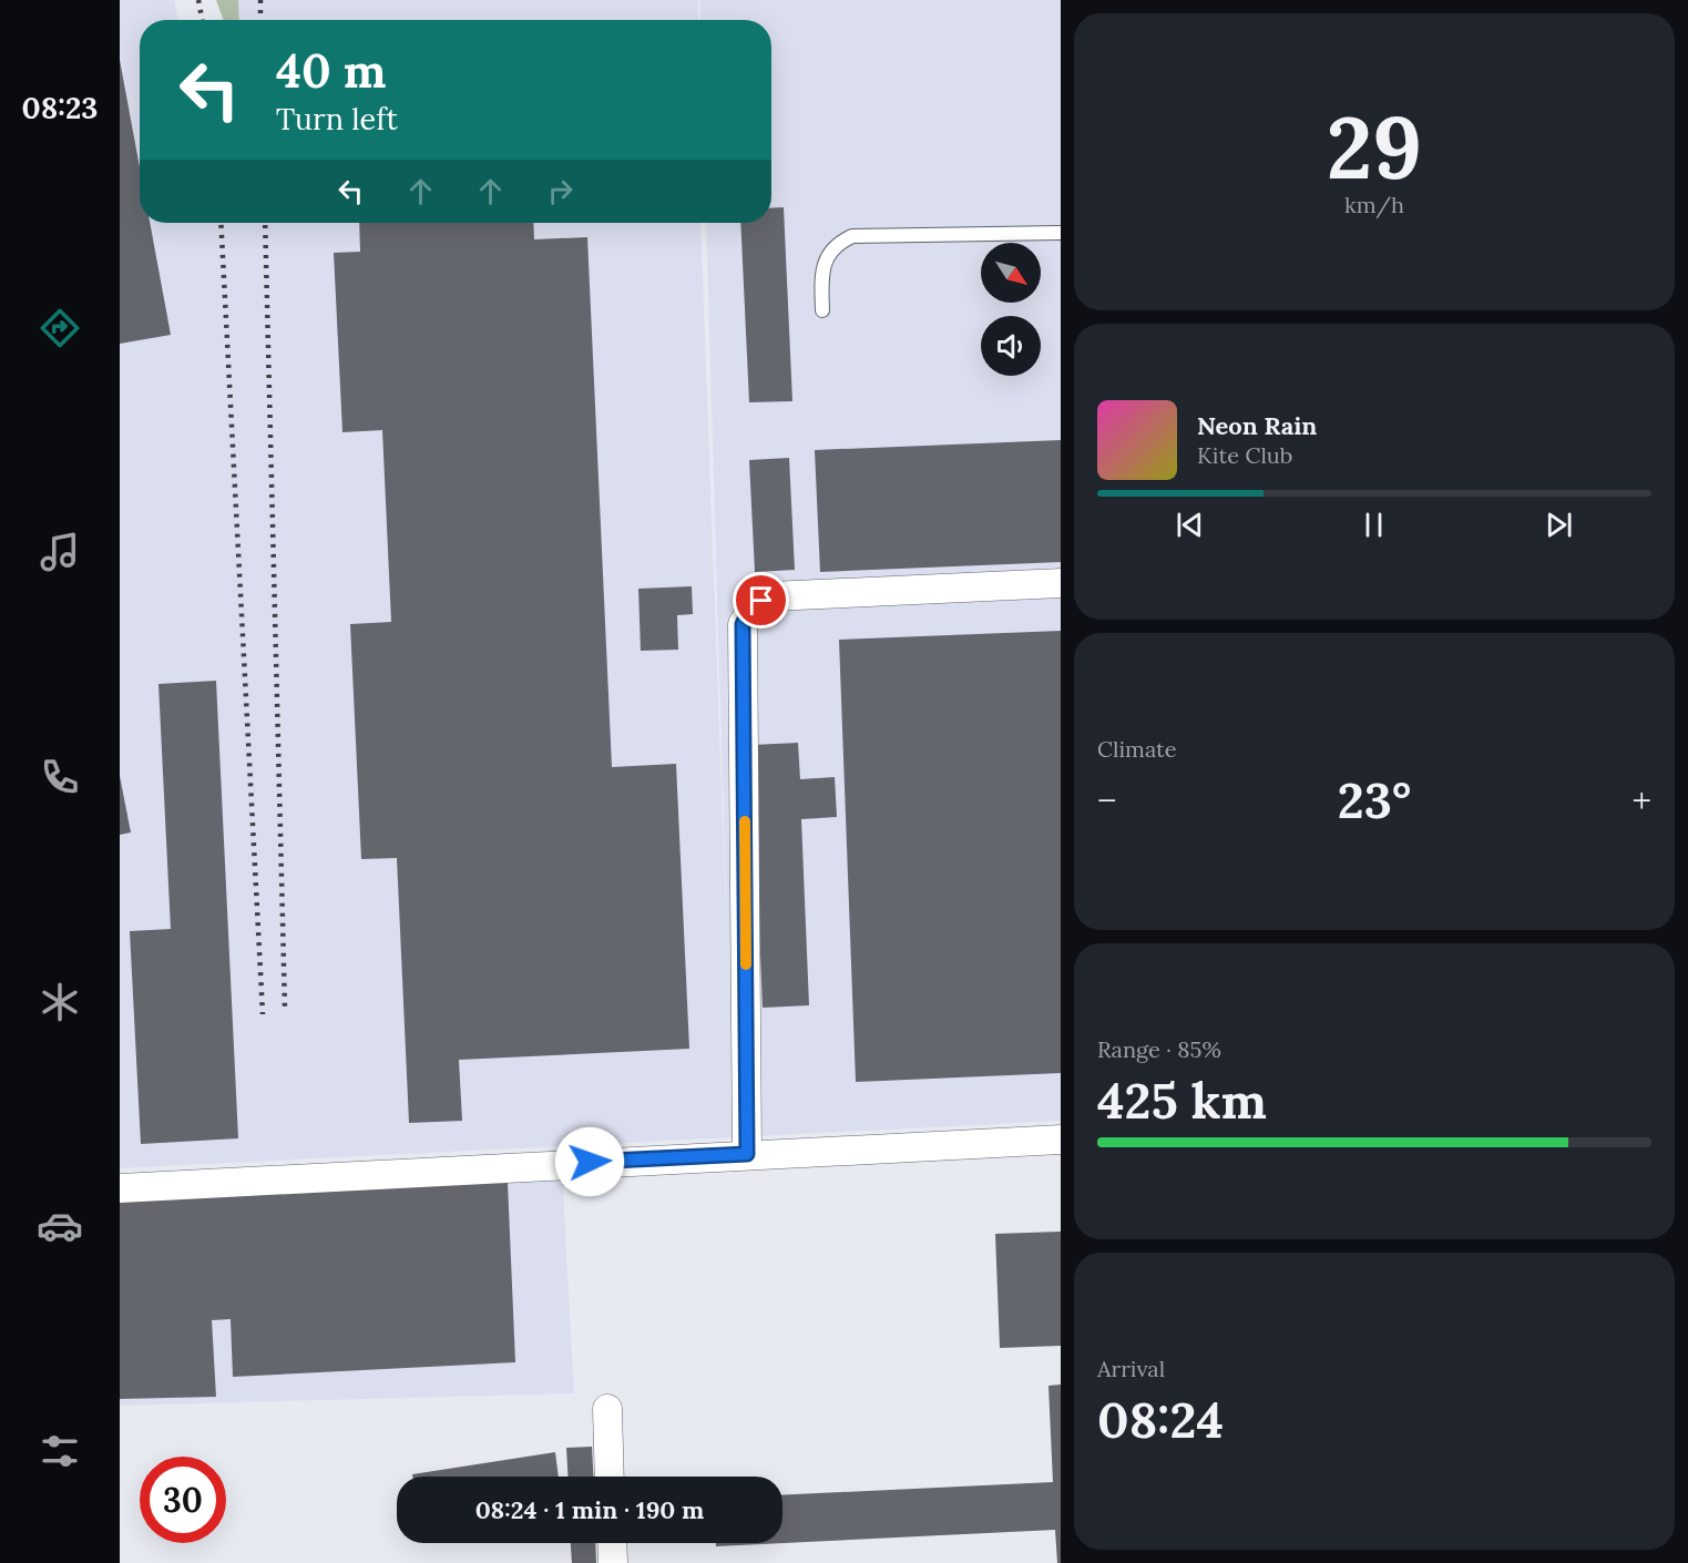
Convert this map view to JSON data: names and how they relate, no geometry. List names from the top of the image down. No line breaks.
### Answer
{"north":"bottom right","page":{"tabs":"08:23","tile":[["29","km/h"],"Climate",["Range · 85%","425 km"],["Arrival","08:24"]],"turn":["40 m","Turn left"],"song":["Neon Rain","Kite Club"],"heat":["−","23°","+"],"limit":"30","trip":"08:24 · 1 min · 190 m"}}
